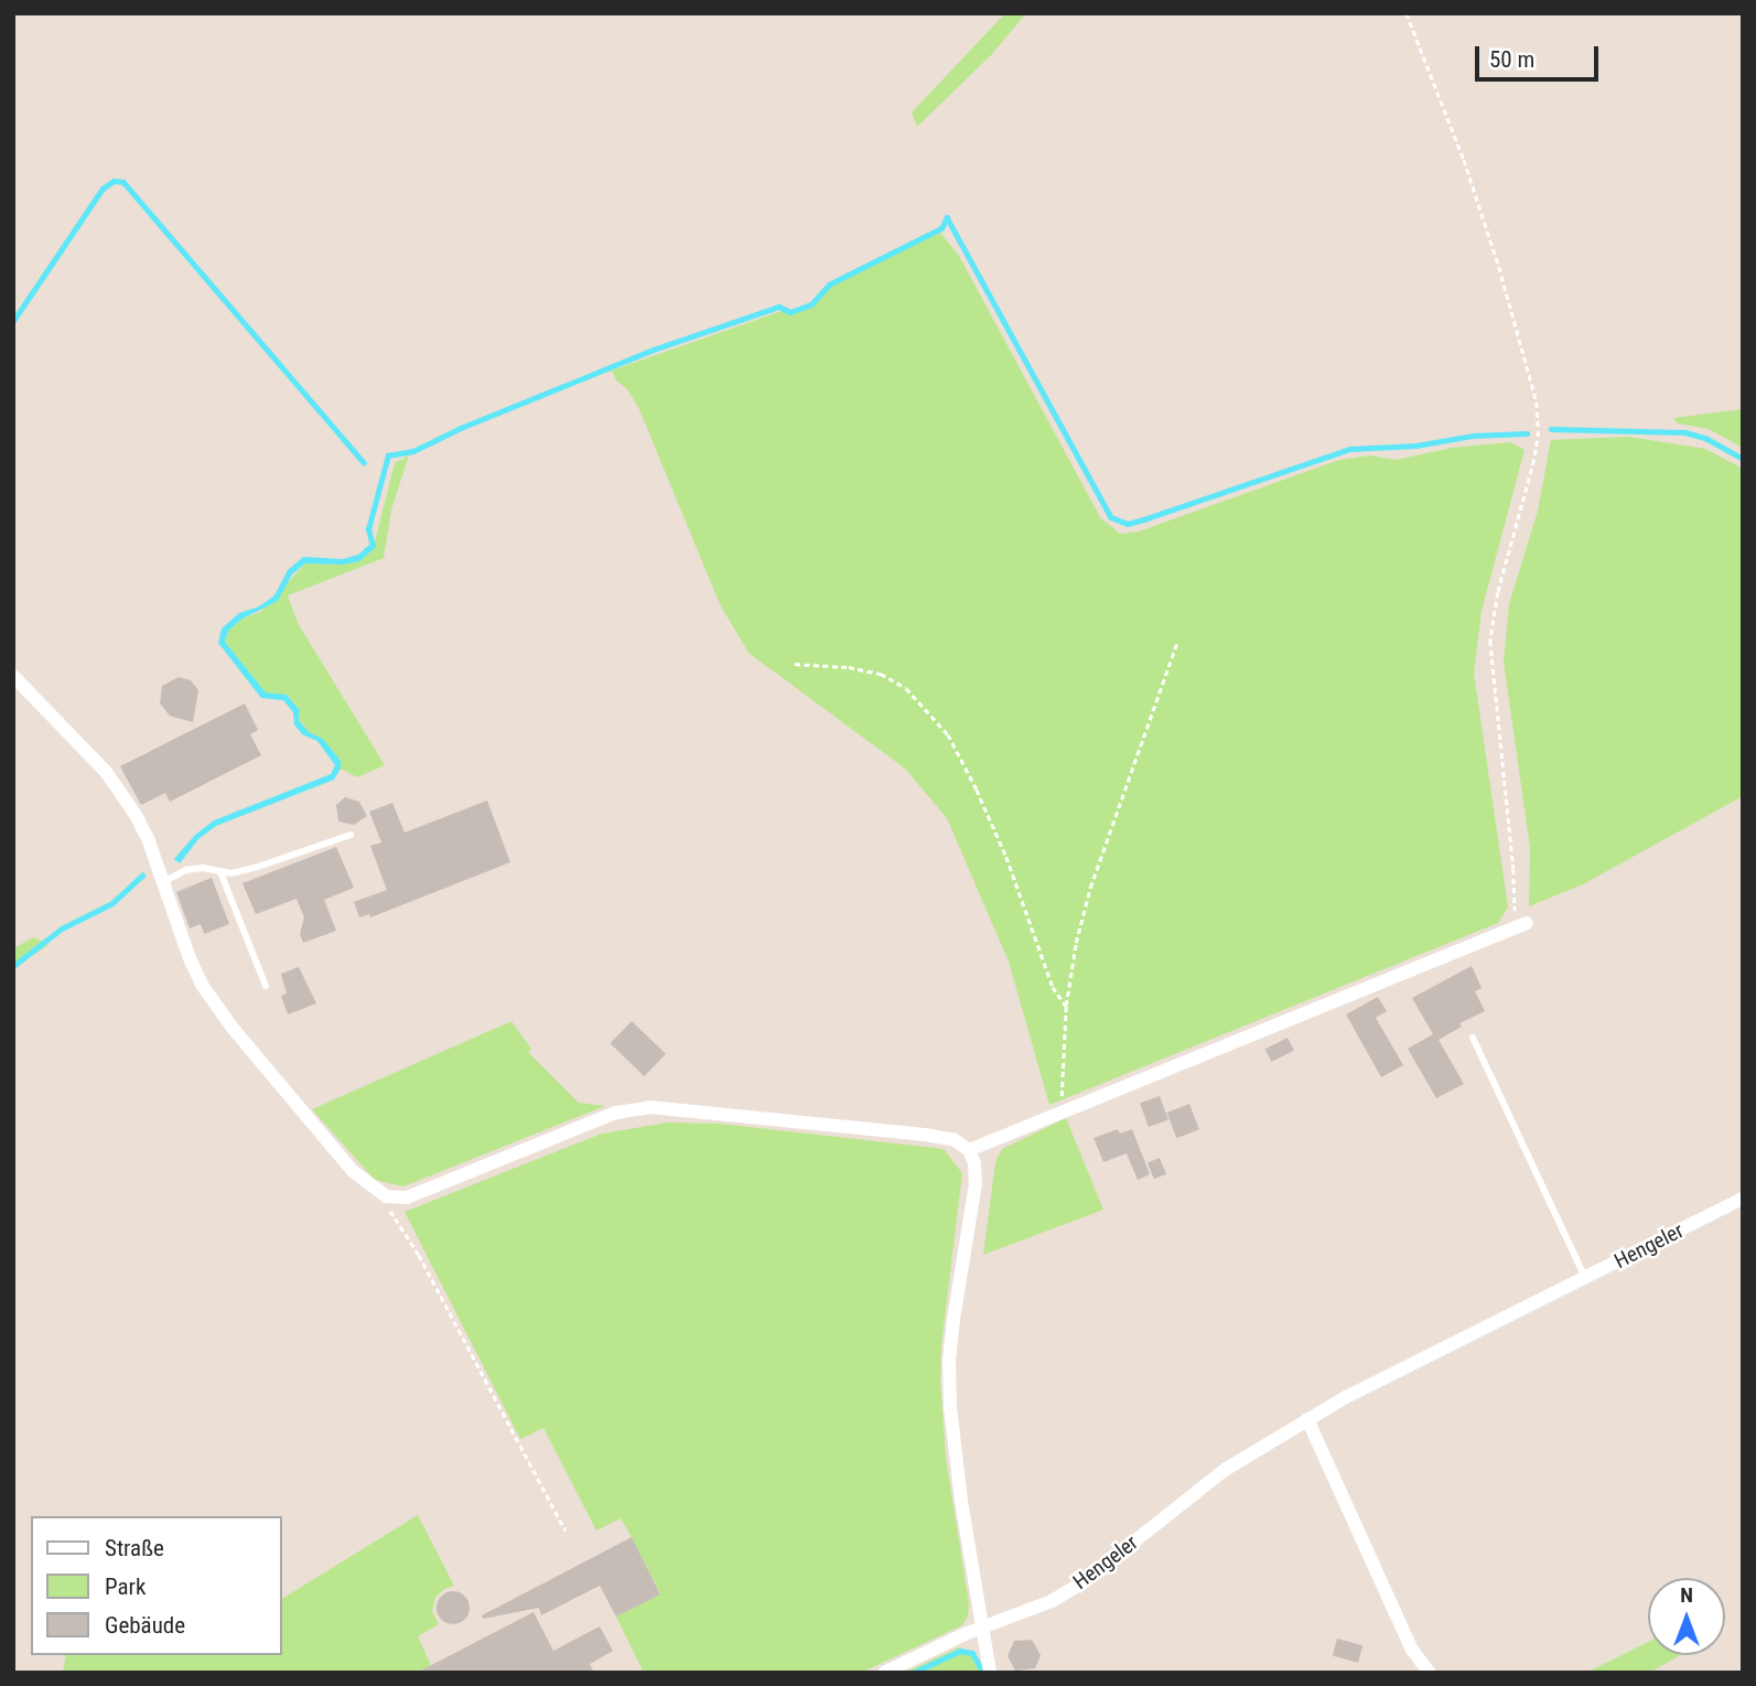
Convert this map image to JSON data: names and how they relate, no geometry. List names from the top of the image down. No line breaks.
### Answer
{"streets":{"street":["Hengeler"]},"legend":["Straße","Park","Gebäude"],"scale_bar":"50 m","north":"top"}
